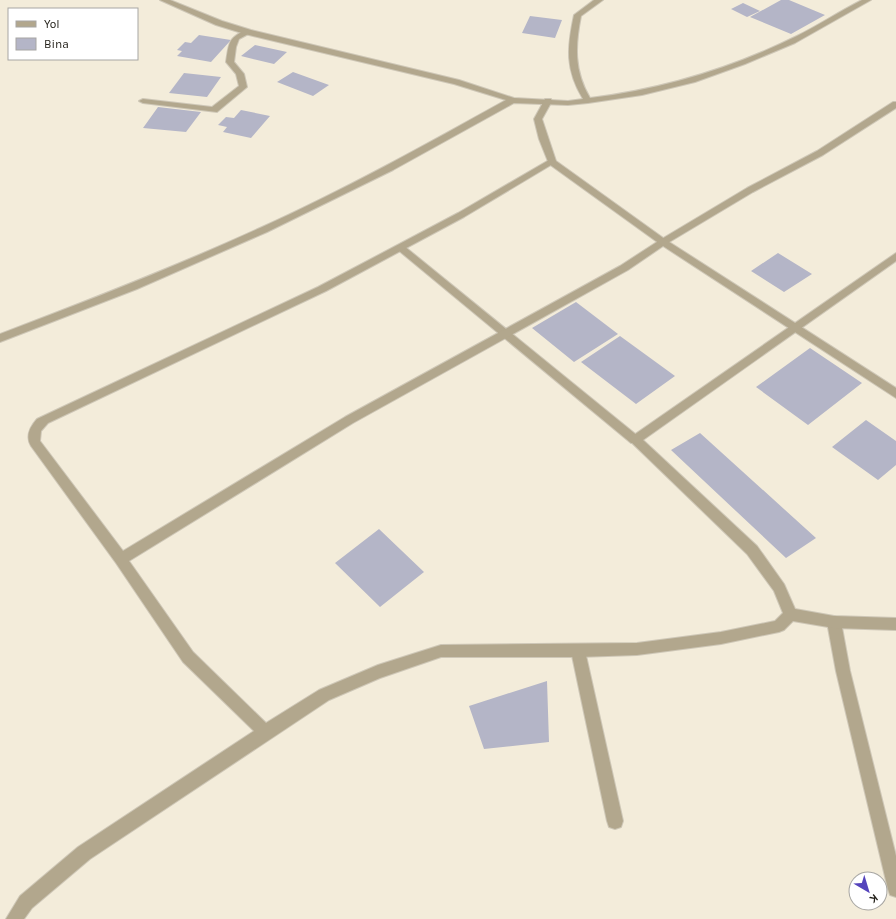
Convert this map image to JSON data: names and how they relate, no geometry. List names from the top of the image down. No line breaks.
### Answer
{"legend":["Yol","Bina"],"north":"bottom right"}
